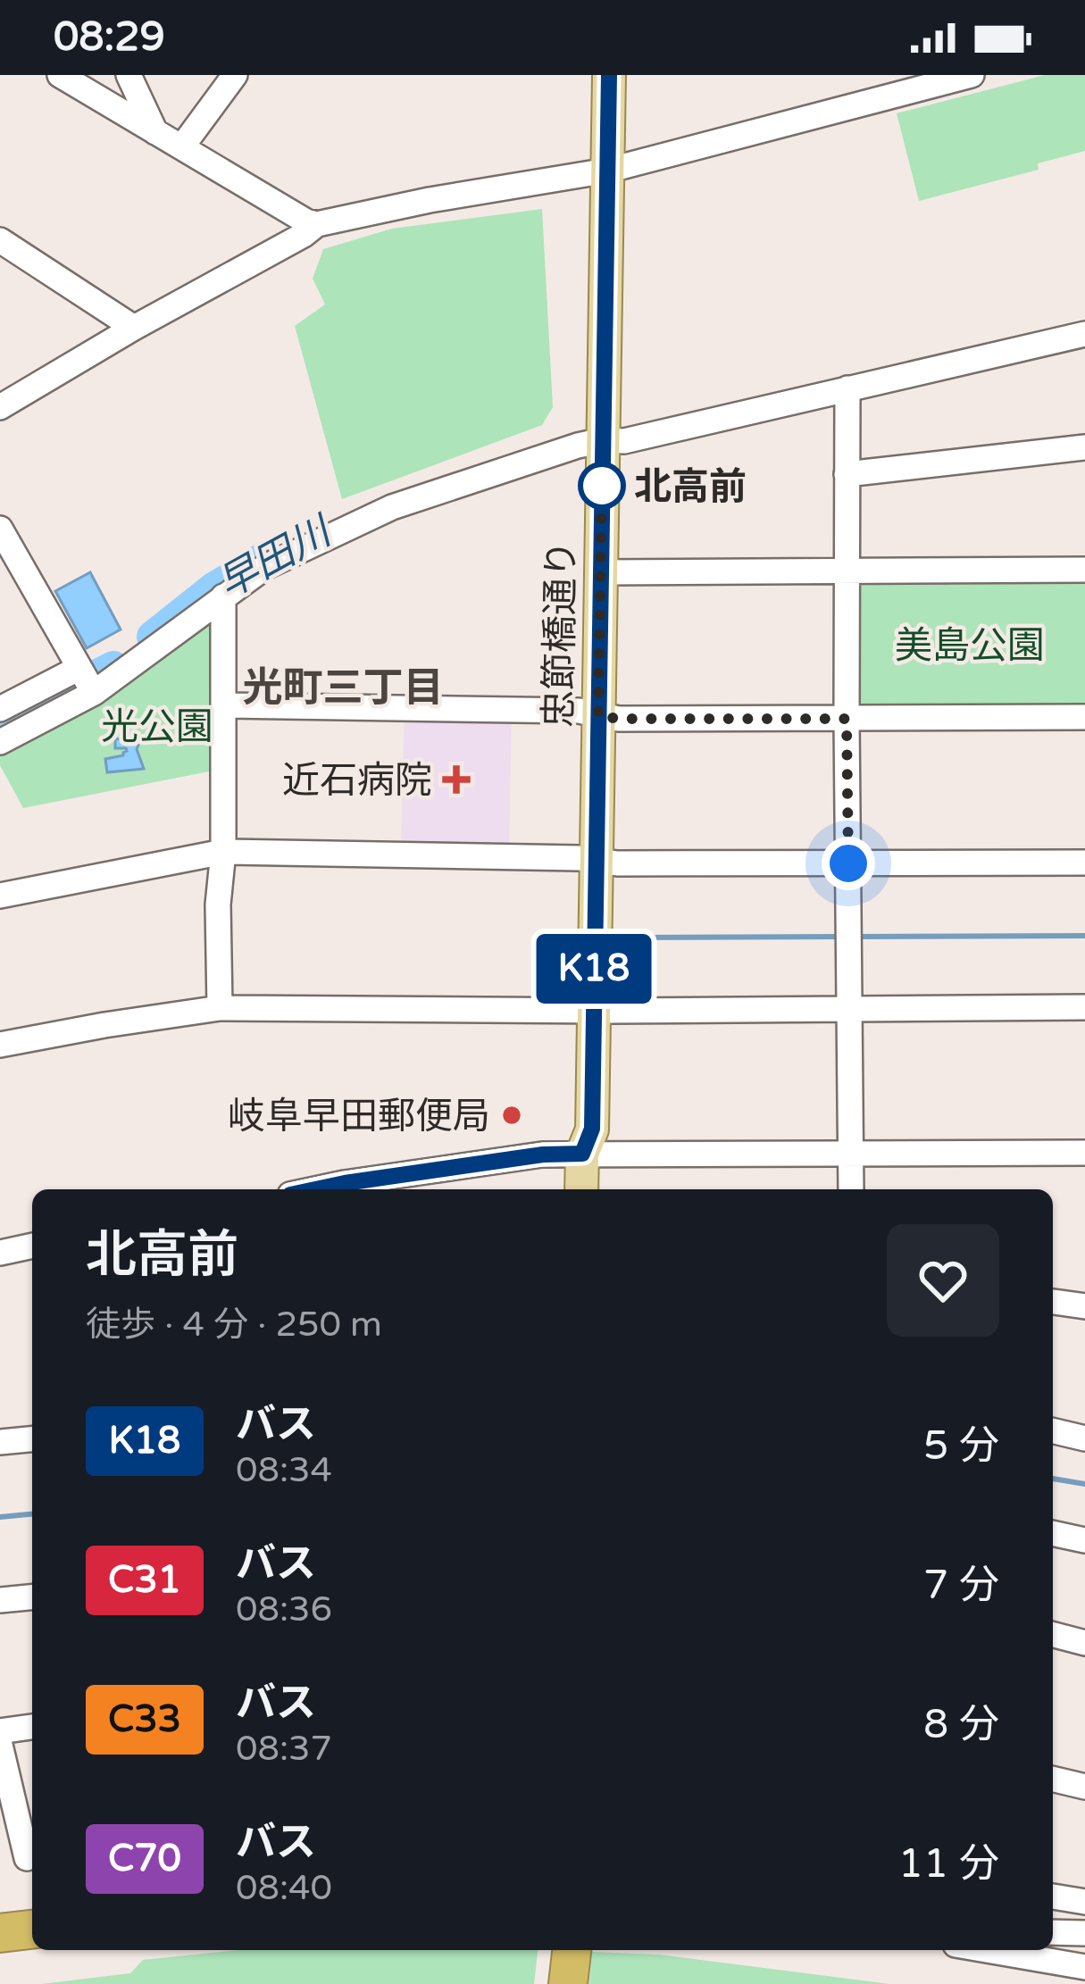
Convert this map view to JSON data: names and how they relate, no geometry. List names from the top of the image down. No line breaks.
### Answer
{"streets":{"main road":["忠節橋通り"]},"districts":["光町三丁目"],"water":["早田川"],"parks":["美島公園","光公園"],"places":{"other":["北高前","岐阜早田郵便局"],"health":["近石病院"]},"lines":["bus line K18"],"page":{"status":"08:29","on_map":"K18","heading":["北高前","徒歩 · 4 分 · 250 m"],"list":[{"mark":"K18","name":"バス","note":"08:34","value":"5 分"},{"mark":"C31","name":"バス","note":"08:36","value":"7 分"},{"mark":"C33","name":"バス","note":"08:37","value":"8 分"},{"mark":"C70","name":"バス","note":"08:40","value":"11 分"}]}}
